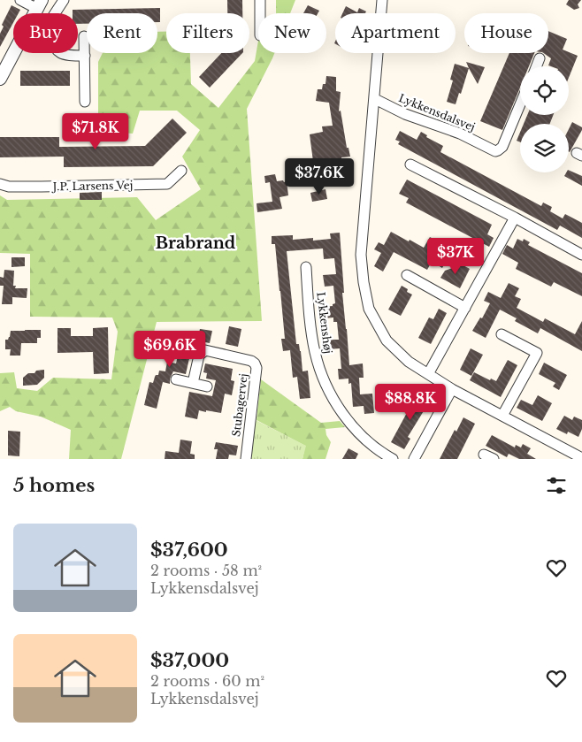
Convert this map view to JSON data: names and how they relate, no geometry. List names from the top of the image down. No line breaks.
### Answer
{"streets":{"street":["Lykkensdalsvej","J.P. Larsens Vej","Lykkenshøj","Stubagervej"]},"districts":["Brabrand"],"page":{"chip":["Buy","Rent","Filters","New","Apartment","House"],"price":["$71.8K","$37.6K","$37K","$69.6K","$88.8K"],"heading":"5 homes","list":[{"name":"$37,600","note":"2 rooms · 58 m² · Lykkensdalsvej"},{"name":"$37,000","note":"2 rooms · 60 m² · Lykkensdalsvej"}]}}
